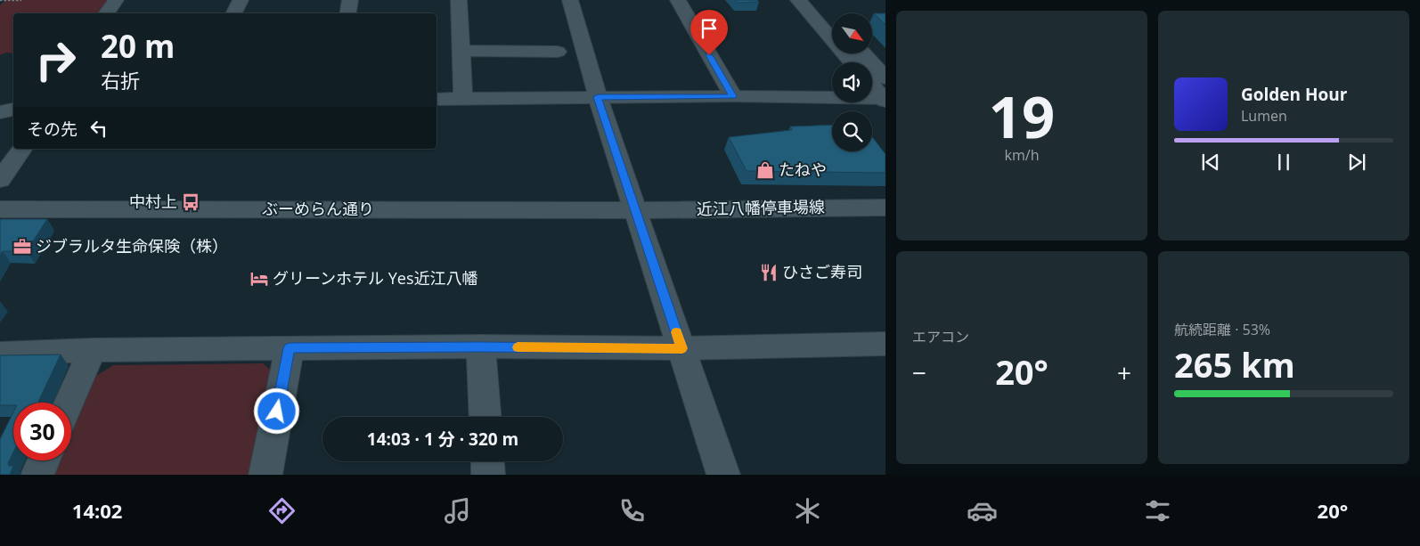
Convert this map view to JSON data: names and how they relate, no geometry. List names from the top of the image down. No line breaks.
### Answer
{"streets":{"street":["近江八幡停車場線","ぶーめらん通り"]},"crossings":[["近江八幡停車場線","ぶーめらん通り"]],"places":{"shop":["たねや"],"bus stop":["中村上"],"office":["ジブラルタ生命保険（株）"],"restaurant":["ひさご寿司"],"hotel":["グリーンホテル Yes近江八幡"]},"north":"bottom right","page":{"tile":[["19","km/h"],"エアコン",["航続距離 · 53%","265 km"]],"turn":["20 m","右折"],"song":["Golden Hour","Lumen"],"then":"その先","heat":["−","20°","+"],"limit":"30","trip":"14:03 · 1 分 · 320 m","tabs":["14:02","20°"]}}
